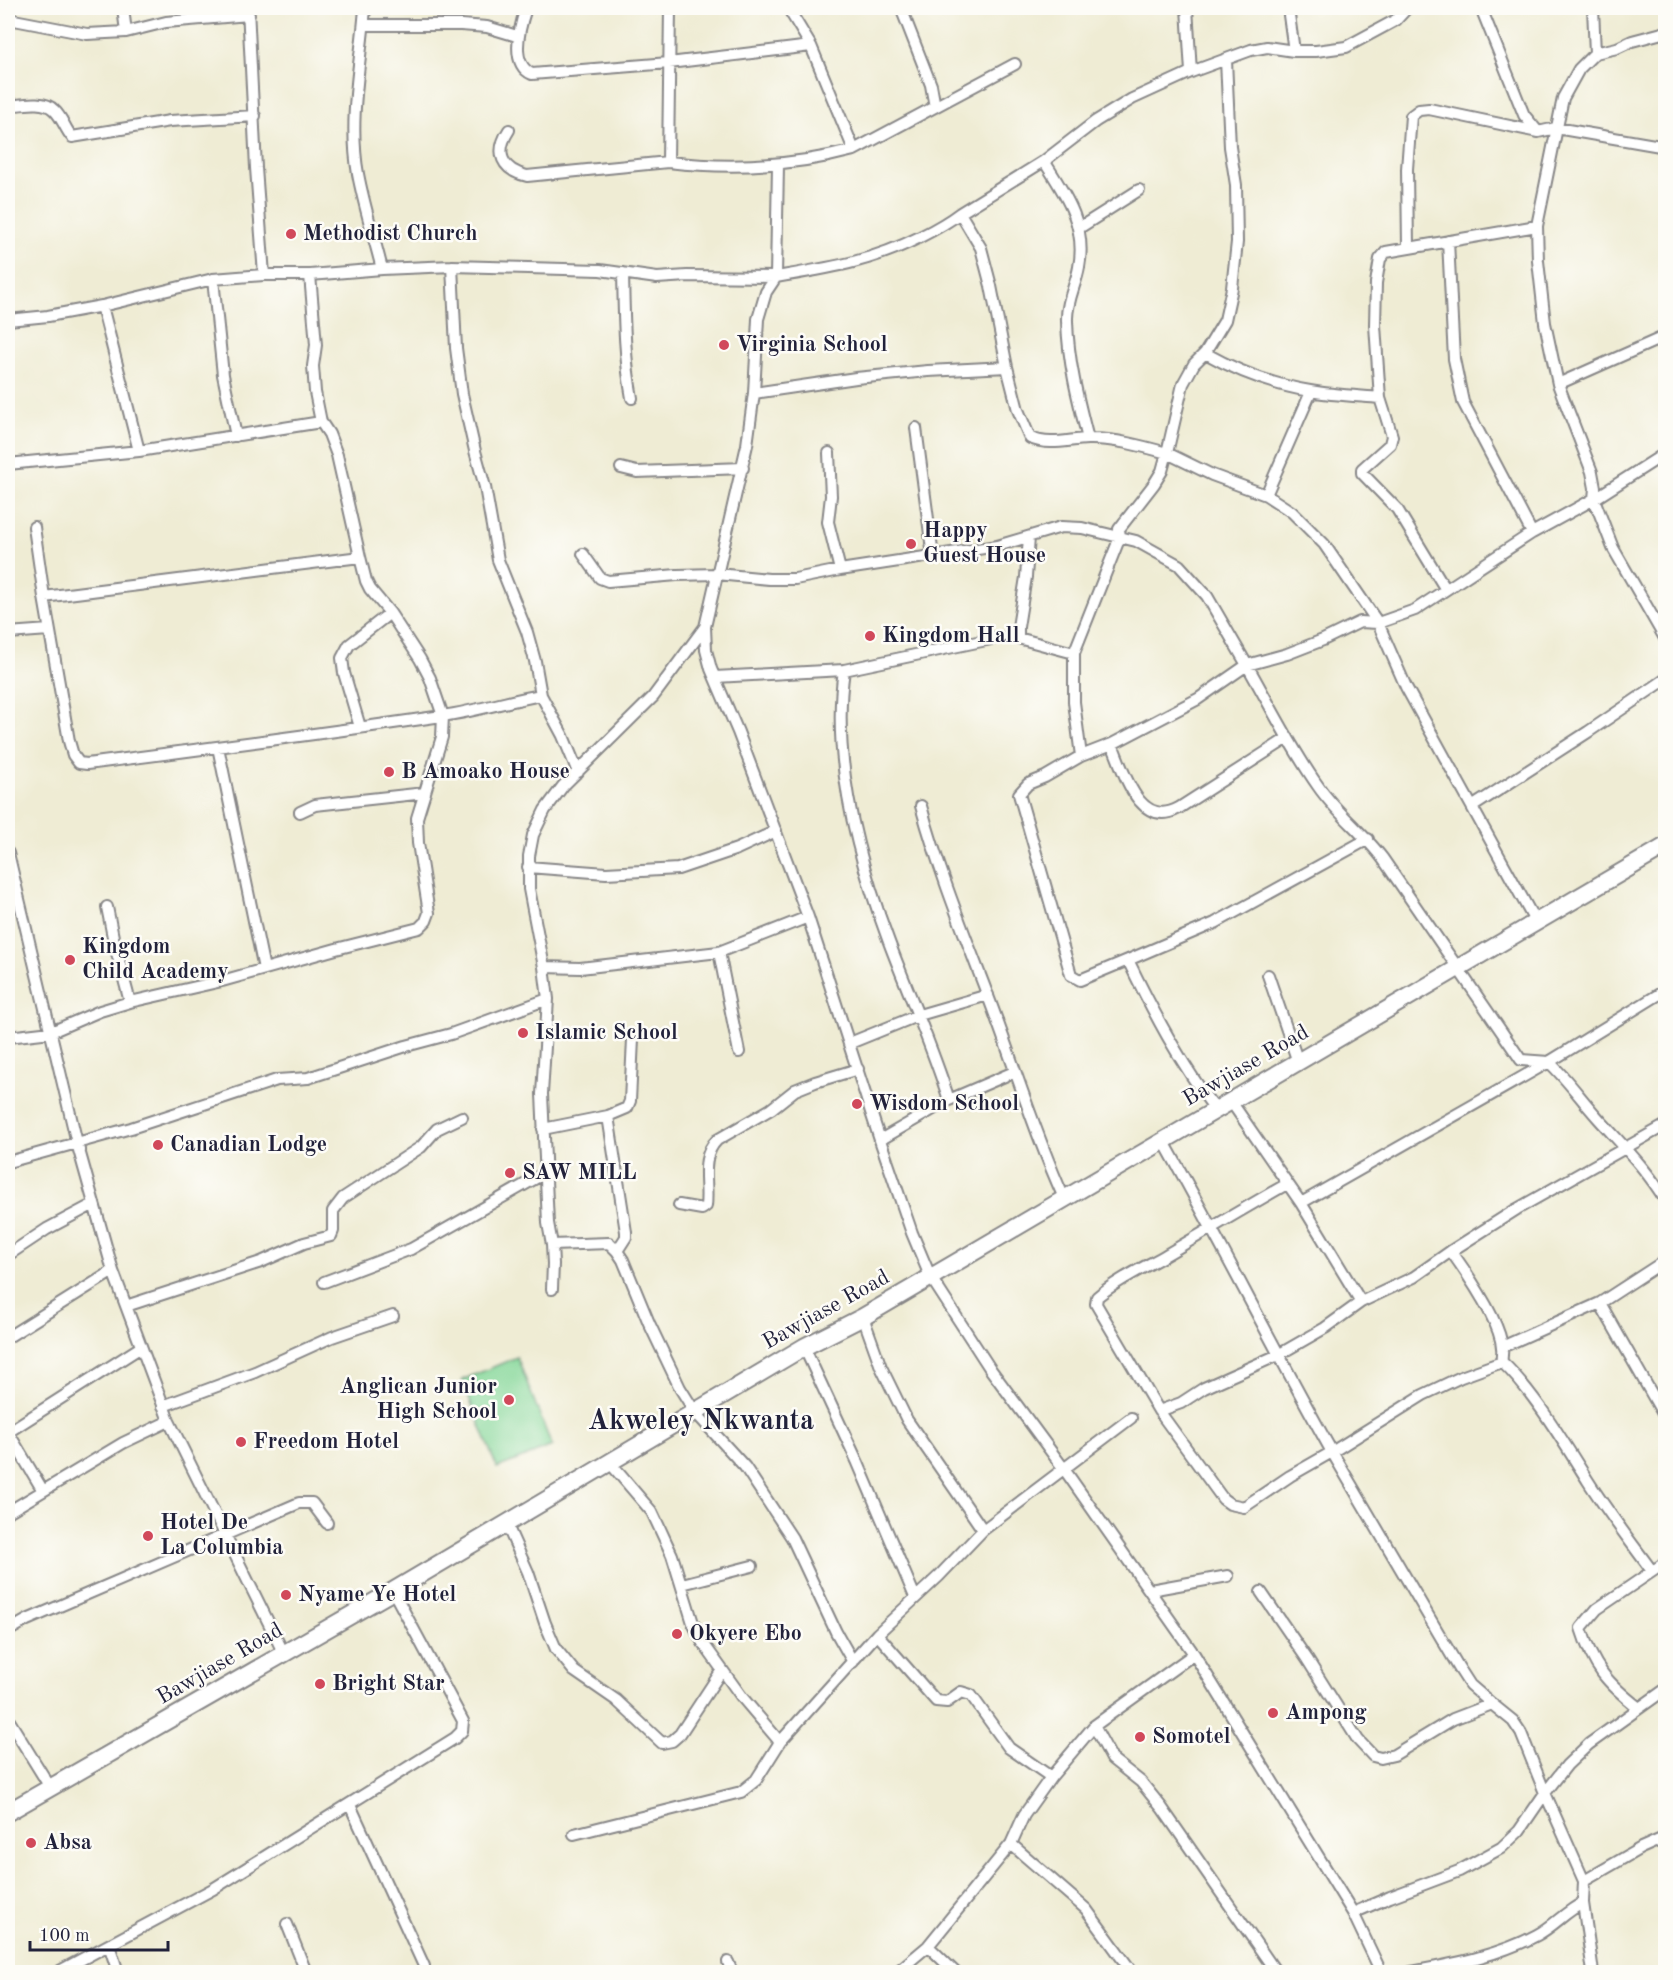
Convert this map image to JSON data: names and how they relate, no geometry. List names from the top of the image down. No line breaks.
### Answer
{"streets":{"main road":["Bawjiase Road"]},"districts":["Akweley Nkwanta"],"places":["Methodist Church","Virginia School","Happy Guest House","Kingdom Hall","B Amoako House","Kingdom Child Academy","Islamic School","Wisdom School","Canadian Lodge","SAW MILL","Anglican Junior High School","Freedom Hotel","Hotel De La Columbia","Nyame Ye Hotel","Okyere Ebo","Bright Star","Ampong","Somotel","Absa"],"scale_bar":"100 m"}
